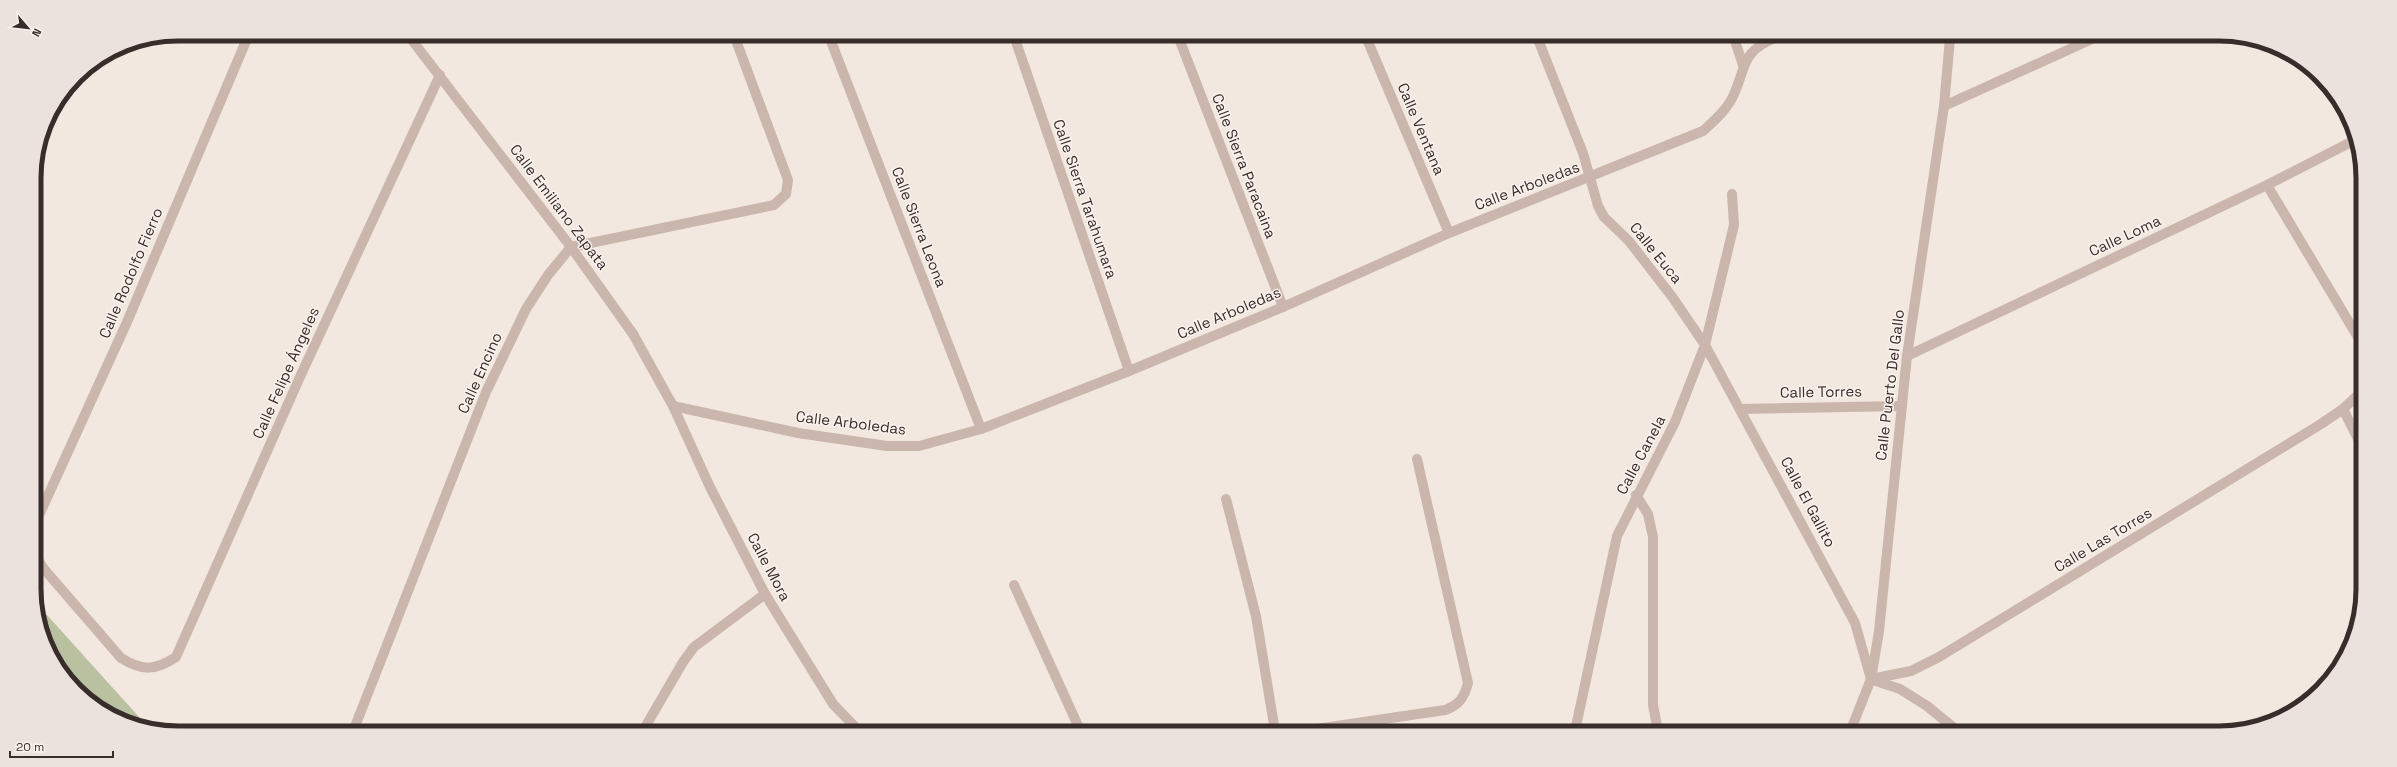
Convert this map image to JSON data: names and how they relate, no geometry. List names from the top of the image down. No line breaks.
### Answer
{"streets":{"street":["Calle Ventana","Calle Sierra Paracaina","Calle Arboledas","Calle Sierra Tarahumara","Calle Emiliano Zapata","Calle Sierra Leona","Calle Loma","Calle Euca","Calle Rodolfo Fierro","Calle Felipe Ángeles","Calle Encino","Calle Puerto Del Gallo","Calle Torres","Calle Canela","Calle El Gallito","Calle Las Torres","Calle Mora"]},"crossings":[["Calle Ventana","Calle Arboledas"],["Calle Sierra Paracaina","Calle Arboledas"],["Calle Arboledas","Calle Sierra Tarahumara"],["Calle Arboledas","Calle Emiliano Zapata"],["Calle Arboledas","Calle Sierra Leona"],["Calle Arboledas","Calle Euca"],["Calle Arboledas","Calle Mora"],["Calle Emiliano Zapata","Calle Felipe Ángeles"],["Calle Emiliano Zapata","Calle Encino"],["Calle Emiliano Zapata","Calle Mora"],["Calle Loma","Calle Puerto Del Gallo"],["Calle Euca","Calle Canela"],["Calle Euca","Calle El Gallito"],["Calle Puerto Del Gallo","Calle Torres"],["Calle Puerto Del Gallo","Calle El Gallito"],["Calle Puerto Del Gallo","Calle Las Torres"],["Calle Torres","Calle El Gallito"],["Calle Canela","Calle El Gallito"],["Calle El Gallito","Calle Las Torres"]],"scale_bar":"20 m","north":"bottom right"}
